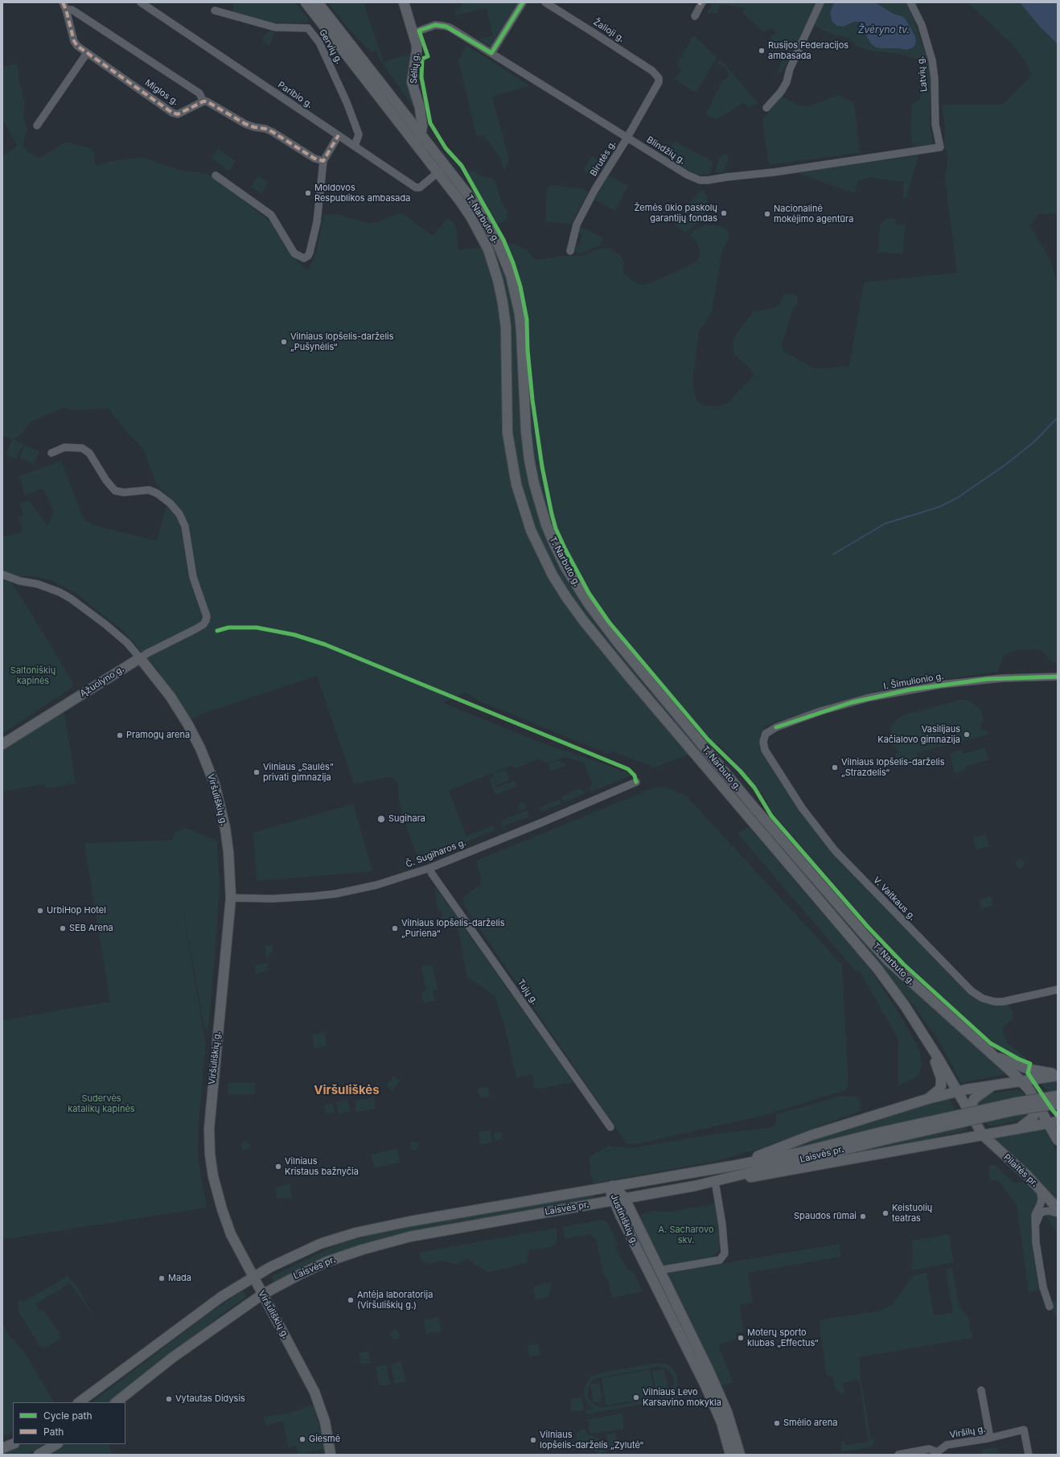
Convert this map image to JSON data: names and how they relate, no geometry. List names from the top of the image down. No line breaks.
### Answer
{"streets":{"main road":["Sėlių g.","T. Narbuto g.","Ąžuolyno g.","Viršuliškių g.","Laisvės pr.","Pilaitės pr.","Justiniškių g."],"street":["Žalioji g.","Gervių g.","Latvių g.","Miglos g.","Paribio g.","Blindžių g.","Birutės g.","I. Šimulionio g.","Č. Sugiharos g.","V. Vaitkaus g.","Tujų g.","Viršilų g."]},"crossings":[["Žalioji g.","Birutės g."],["Gervių g.","Paribio g."],["Sėlių g.","Blindžių g."],["Sėlių g.","T. Narbuto g."],["Latvių g.","Blindžių g."],["Paribio g.","T. Narbuto g."],["Blindžių g.","Birutės g."],["T. Narbuto g.","Laisvės pr."],["T. Narbuto g.","Pilaitės pr."],["Ąžuolyno g.","Viršuliškių g."],["I. Šimulionio g.","V. Vaitkaus g."],["Viršuliškių g.","Č. Sugiharos g."],["Viršuliškių g.","Laisvės pr."],["Č. Sugiharos g.","Tujų g."],["Laisvės pr.","Pilaitės pr."],["Laisvės pr.","Justiniškių g."]],"districts":["Viršuliškės"],"water":["Žvėryno tv."],"parks":["Saltoniškių kapinės","Sudervės katalikų kapinės","A. Sacharovo skv."],"places":["Rusijos Federacijos ambasada","Moldovos Respublikos ambasada","Žemės ūkio paskolų garantijų fondas","Nacionalinė mokėjimo agentūra","Vilniaus lopšelis-darželis „Pušynėlis“","Vasilijaus Kačialovo gimnazija","Pramogų arena","Vilniaus lopšelis-darželis „Strazdelis“","Vilniaus „Saulės” privati gimnazija","Sugihara","UrbiHop Hotel","SEB Arena","Vilniaus lopšelis-darželis „Puriena“","Vilniaus Kristaus bažnyčia","Keistuolių teatras","Spaudos rūmai","Mada","Antėja laboratorija (Viršuliškių g.)","Moterų sporto klubas „Effectus“","Vilniaus Levo Karsavino mokykla","Vytautas Didysis","Smėlio arena","Giesmė","Vilniaus lopšelis-darželis „Zylutė“"],"legend":["Cycle path","Path"]}
